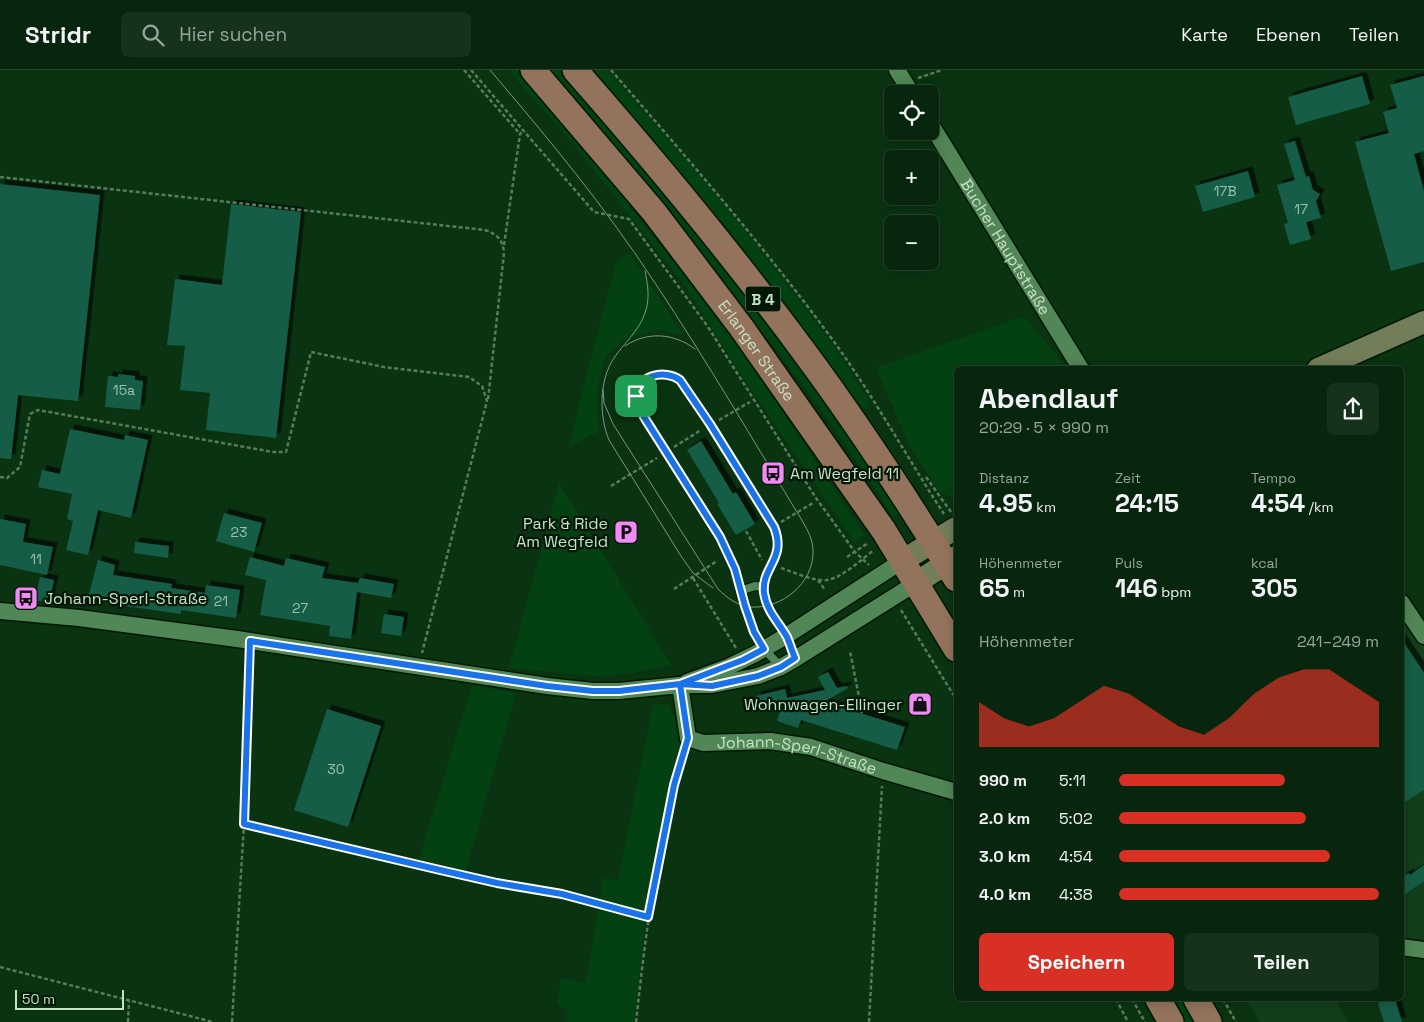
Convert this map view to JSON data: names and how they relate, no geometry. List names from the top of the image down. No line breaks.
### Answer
{"streets":{"main road":["B 4","Erlanger Straße"],"street":["Bucher Hauptstraße","Johann-Sperl-Straße"]},"places":{"bus stop":["Am Wegfeld 11","Johann-Sperl-Straße"],"parking":["Park & Ride Am Wegfeld"],"shop":["Wohnwagen-Ellinger"]},"house_numbers":["17B","17","15a","23","11","21","27","30"],"scale_bar":"50 m","page":{"header":"Stridr","search":"Hier suchen","nav":["Karte","Ebenen","Teilen"],"map_buttons":["+","−"],"heading":["Abendlauf","20:29 · 5 × 990 m"],"stats":[["Distanz","4.95 km"],["Zeit","24:15"],["Tempo","4:54 /km"],["Höhenmeter","65 m"],["Puls","146 bpm"],["kcal","305"]],"chart":["Höhenmeter","241–249 m"],"list":[{"name":"990 m","note":"5:11"},{"name":"2.0 km","note":"5:02"},{"name":"3.0 km","note":"4:54"},{"name":"4.0 km","note":"4:38"}],"buttons":["Speichern","Teilen"],"scale":"50 m"}}
